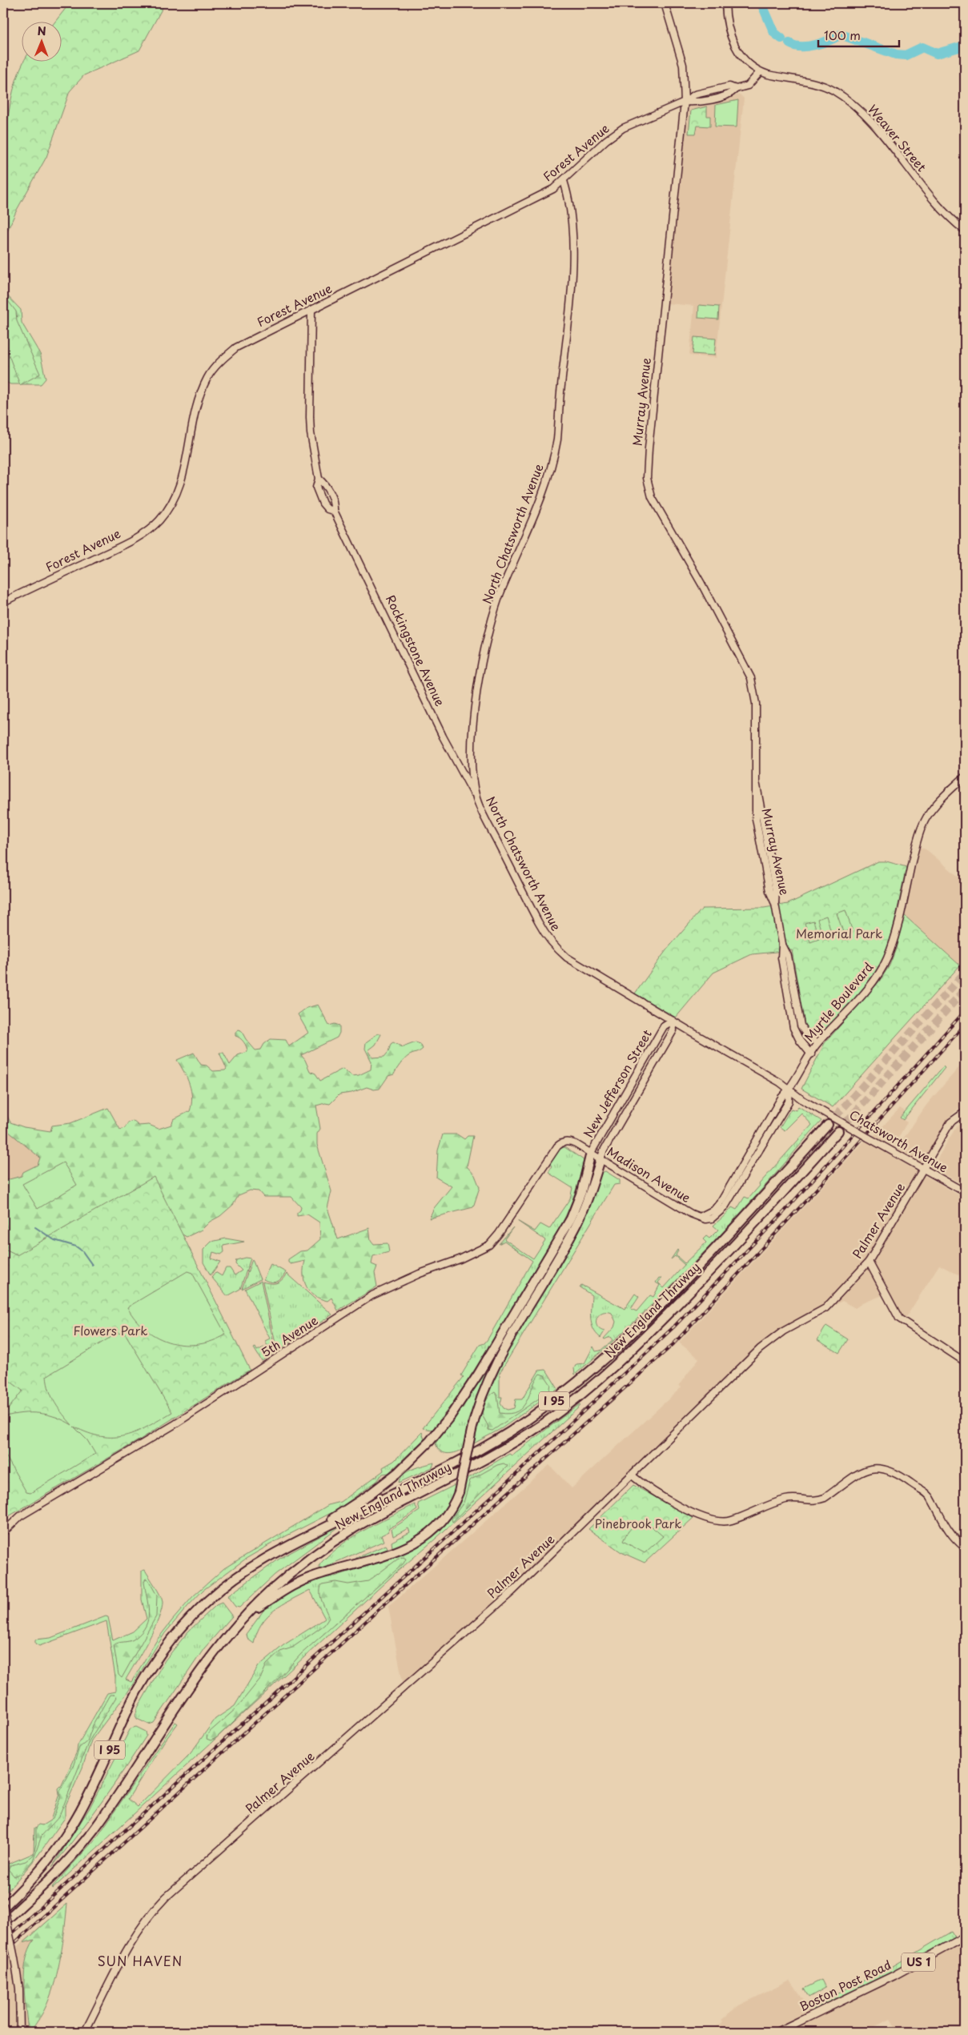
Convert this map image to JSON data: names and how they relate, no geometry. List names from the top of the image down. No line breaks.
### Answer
{"streets":{"highway":["New England Thruway","I 95"],"main road":["US 1","Boston Post Road"],"street":["Weaver Street","Forest Avenue","Murray Avenue","North Chatsworth Avenue","Rockingstone Avenue","Myrtle Boulevard","New Jefferson Street","Chatsworth Avenue","Madison Avenue","Palmer Avenue","5th Avenue"]},"crossings":[["Weaver Street","Forest Avenue"],["Forest Avenue","Murray Avenue"],["Forest Avenue","North Chatsworth Avenue"],["Forest Avenue","Rockingstone Avenue"],["Murray Avenue","Myrtle Boulevard"],["North Chatsworth Avenue","Rockingstone Avenue"],["North Chatsworth Avenue","Myrtle Boulevard"],["North Chatsworth Avenue","New Jefferson Street"],["North Chatsworth Avenue","Chatsworth Avenue"],["Myrtle Boulevard","Madison Avenue"],["New Jefferson Street","Madison Avenue"],["Chatsworth Avenue","Palmer Avenue"],["Madison Avenue","5th Avenue"]],"districts":["SUN HAVEN"],"parks":["Memorial Park","Flowers Park","Pinebrook Park"],"scale_bar":"100 m","north":"top"}
